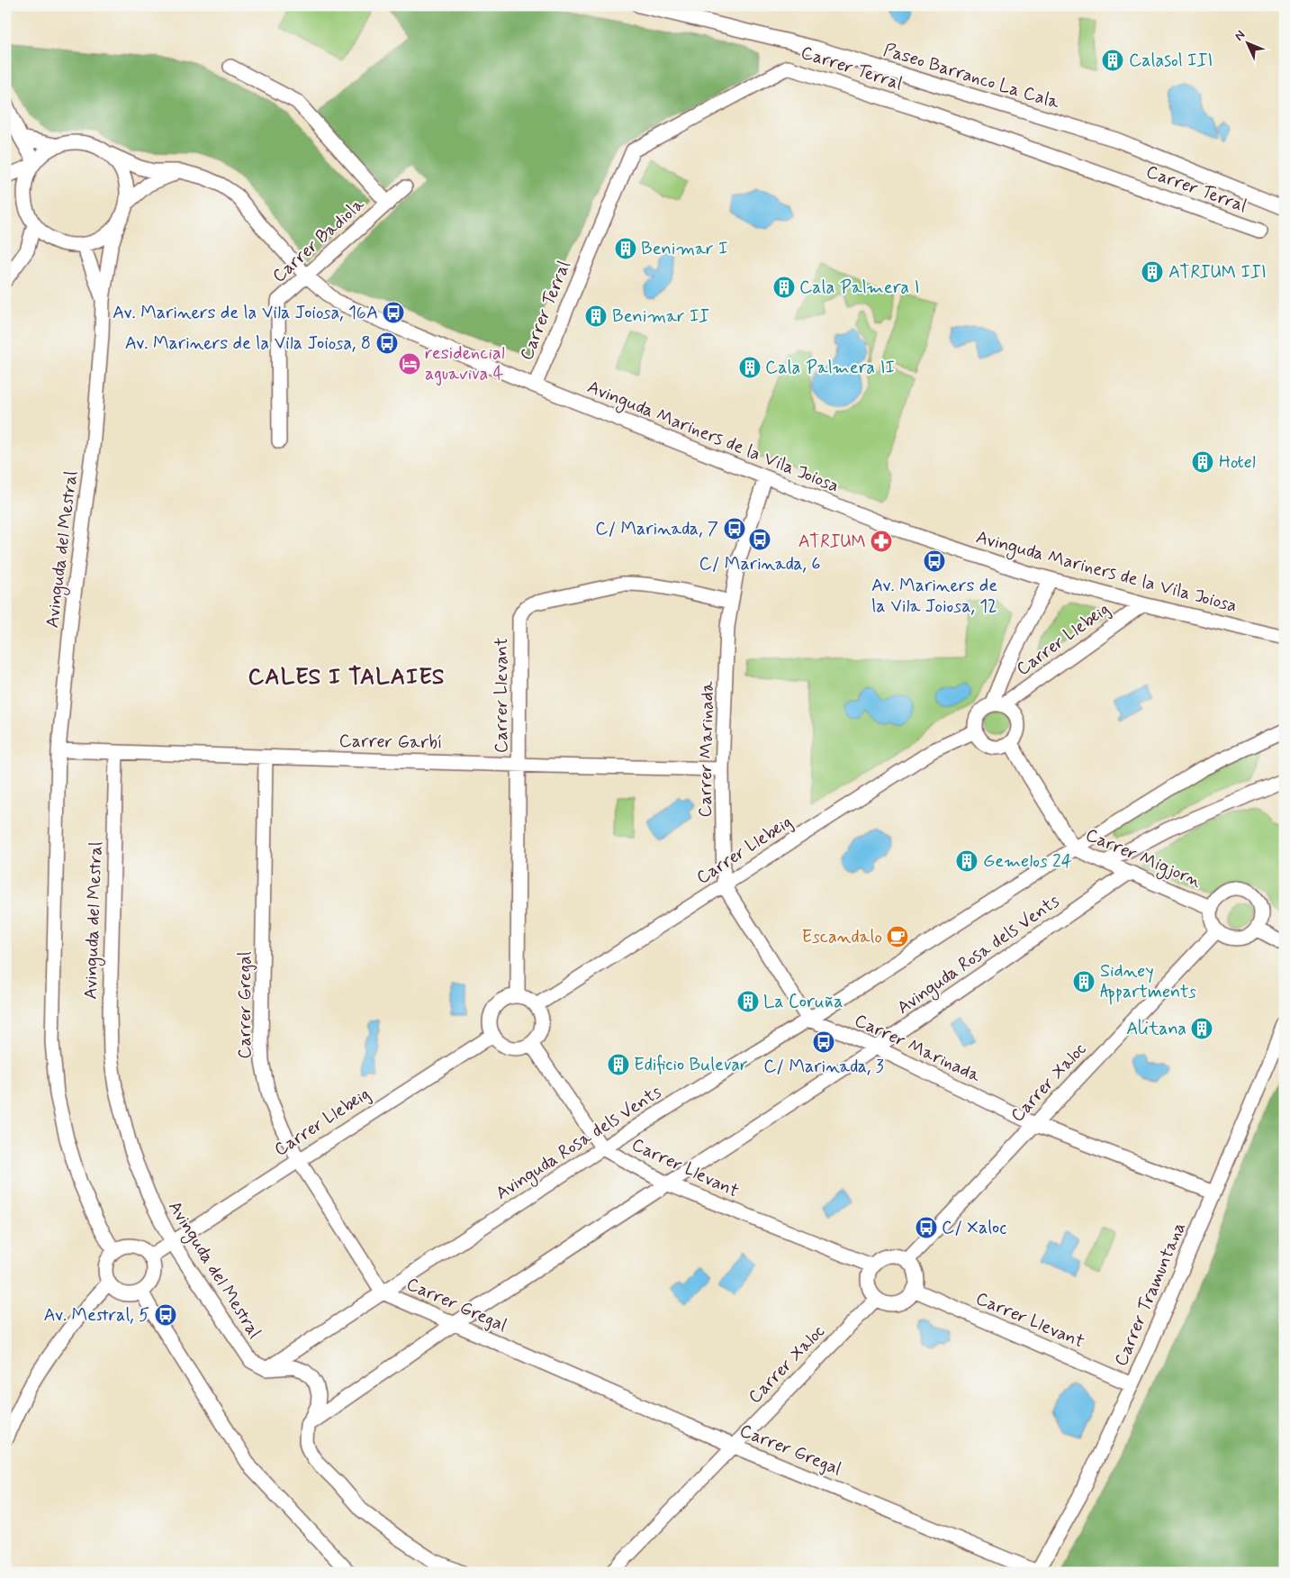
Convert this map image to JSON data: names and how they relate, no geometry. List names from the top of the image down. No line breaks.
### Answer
{"streets":{"street":["Carrer Terral","Paseo Barranco La Cala","Carrer Badiola","Avinguda Mariners de la Vila Joiosa","Avinguda del Mestral","Carrer Llebeig","Carrer Llevant","Carrer Garbí","Carrer Marinada","Carrer Migjorn","Avinguda Rosa dels Vents","Carrer Gregal","Carrer Xaloc","Carrer Tramuntana"]},"crossings":[["Carrer Terral","Avinguda Mariners de la Vila Joiosa"],["Carrer Badiola","Avinguda Mariners de la Vila Joiosa"],["Avinguda Mariners de la Vila Joiosa","Avinguda del Mestral"],["Avinguda Mariners de la Vila Joiosa","Carrer Llebeig"],["Avinguda Mariners de la Vila Joiosa","Carrer Marinada"],["Avinguda del Mestral","Carrer Llebeig"],["Avinguda del Mestral","Carrer Garbí"],["Avinguda del Mestral","Avinguda Rosa dels Vents"],["Carrer Llebeig","Carrer Llevant"],["Carrer Llebeig","Carrer Marinada"],["Carrer Llebeig","Carrer Migjorn"],["Carrer Llebeig","Carrer Gregal"],["Carrer Llevant","Carrer Garbí"],["Carrer Llevant","Carrer Marinada"],["Carrer Llevant","Avinguda Rosa dels Vents"],["Carrer Llevant","Carrer Xaloc"],["Carrer Llevant","Carrer Tramuntana"],["Carrer Garbí","Carrer Marinada"],["Carrer Garbí","Carrer Gregal"],["Carrer Marinada","Avinguda Rosa dels Vents"],["Carrer Marinada","Carrer Xaloc"],["Carrer Marinada","Carrer Tramuntana"],["Carrer Migjorn","Avinguda Rosa dels Vents"],["Carrer Migjorn","Carrer Xaloc"],["Avinguda Rosa dels Vents","Carrer Gregal"],["Carrer Gregal","Carrer Xaloc"],["Carrer Gregal","Carrer Tramuntana"]],"districts":["CALES I TALAIES"],"places":{"building":["Calasol III","Benimar I","ATRIUM III","Cala Palmera I","Benimar II","Cala Palmera II","Hotel","Gemelos 24","Sidney Appartments","La Coruña","Alitana","Edificio Bulevar"],"bus stop":["Av. Mariners de la Vila Joiosa, 16A","Av. Mariners de la Vila Joiosa, 8","C/ Marinada, 7","C/ Marinada, 6","Av. Mariners de la Vila Joiosa, 12","C/ Marinada, 3","C/ Xaloc","Av. Mestral, 5"],"hotel":["residencial aguaviva 4"],"pharmacy":["ATRIUM"],"cafe":["Escandalo"]},"north":"top left"}
